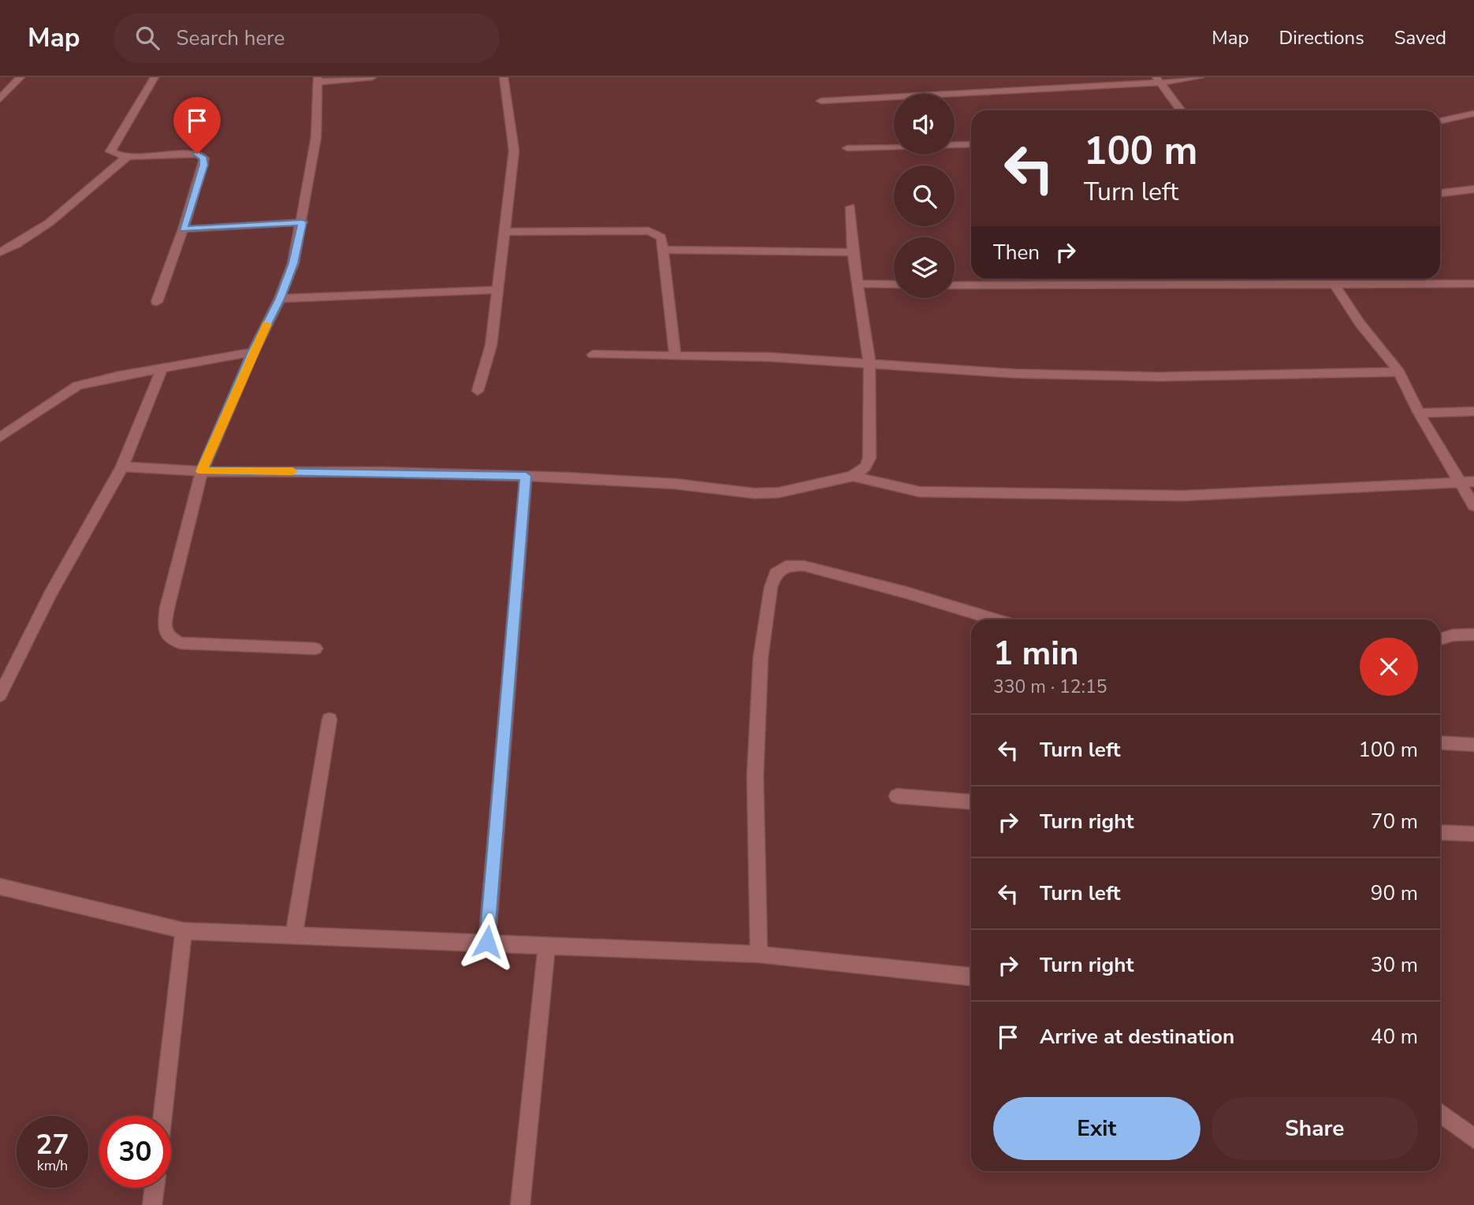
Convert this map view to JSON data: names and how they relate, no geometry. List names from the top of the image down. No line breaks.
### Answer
{"page":{"header":"Map","search":"Search here","nav":["Map","Directions","Saved"],"turn":["100 m","Turn left"],"then":"Then","heading":["1 min","330 m · 12:15"],"list":[{"name":"Turn left","value":"100 m"},{"name":"Turn right","value":"70 m"},{"name":"Turn left","value":"90 m"},{"name":"Turn right","value":"30 m"},{"name":"Arrive at destination","value":"40 m"}],"buttons":["Exit","Share"],"speed":"27 km/h","limit":"30"}}
